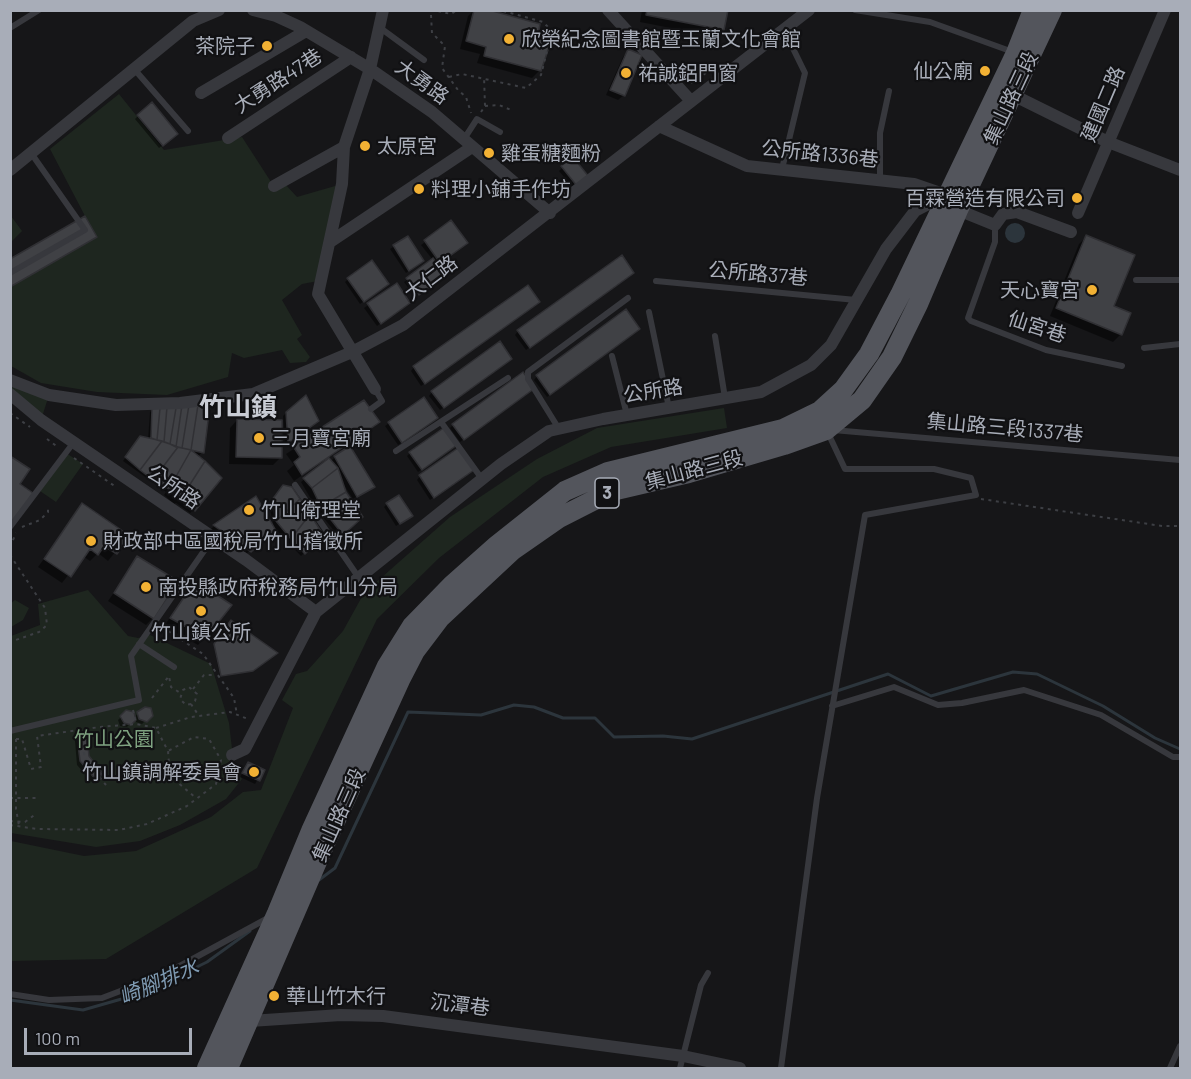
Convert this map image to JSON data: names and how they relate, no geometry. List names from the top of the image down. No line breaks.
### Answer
{"streets":{"main road":["集山路三段","3"],"street":["大勇路47巷","大勇路","建國二路","公所路1336巷","大仁路","公所路","沉潭巷"],"lane":["公所路37巷","仙宮巷","集山路三段1337巷"]},"crossings":[["大勇路47巷","大勇路"],["大勇路","大仁路"],["集山路三段","公所路1336巷"],["集山路三段","公所路"],["集山路三段","集山路三段1337巷"],["集山路三段","沉潭巷"],["公所路1336巷","大仁路"],["公所路1336巷","仙宮巷"],["公所路1336巷","公所路"],["公所路37巷","公所路"]],"districts":["竹山鎮"],"water":["崎腳排水"],"parks":["竹山公園"],"places":["欣榮紀念圖書館暨玉蘭文化會館","茶院子","仙公廟","祐誠鋁門窗","太原宮","雞蛋糖麵粉","料理小鋪手作坊","百霖營造有限公司","天心寶宮","三月寶宮廟","竹山衛理堂","財政部中區國稅局竹山稽徵所","南投縣政府稅務局竹山分局","竹山鎮公所","竹山鎮調解委員會","華山竹木行"],"scale_bar":"100 m"}
